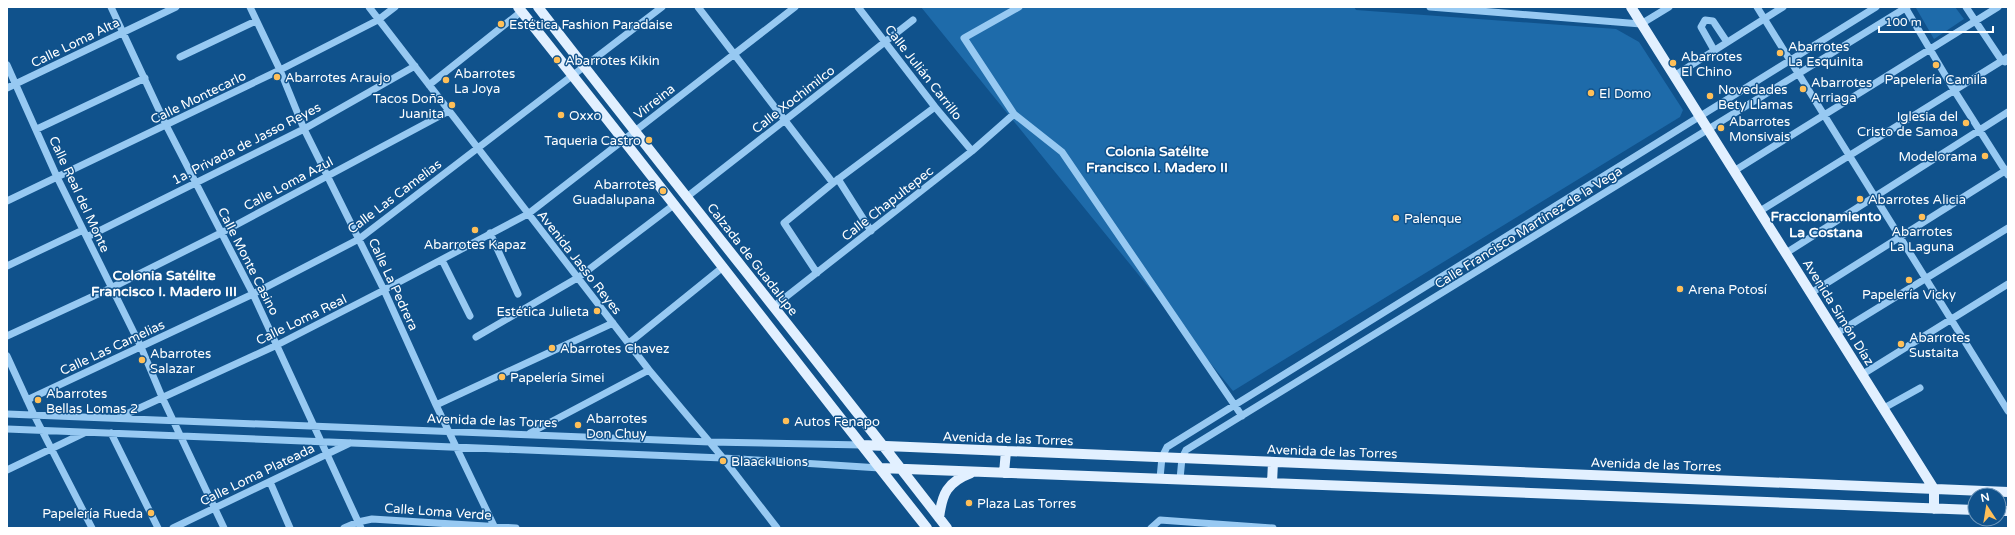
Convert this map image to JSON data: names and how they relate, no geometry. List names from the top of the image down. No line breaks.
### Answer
{"streets":{"main road":["Calzada de Guadalupe","Avenida Simón Díaz","Avenida de las Torres"],"street":["Calle Loma Alta","Calle Julián Carrillo","Calle Montecarlo","Calle Xochimilco","Virreina","1a. Privada de Jasso Reyes","Calle Loma Azul","Calle Real del Monte","Calle Las Camelias","Calle Chapultepec","Calle Francisco Martínez de la Vega","Calle Monte Casino","Avenida Jasso Reyes","Calle La Pedrera","Calle Loma Real","Calle Loma Plateada","Calle Loma Verde"]},"crossings":[["Calle Loma Alta","Calle Real del Monte"],["Calle Loma Alta","Calle Monte Casino"],["Calle Julián Carrillo","Calle Xochimilco"],["Calle Julián Carrillo","Calle Chapultepec"],["Calle Montecarlo","Calle Real del Monte"],["Calle Montecarlo","Calle Monte Casino"],["Calle Montecarlo","Avenida Jasso Reyes"],["Calle Montecarlo","Calle La Pedrera"],["Calle Xochimilco","Calzada de Guadalupe"],["Virreina","Calzada de Guadalupe"],["Virreina","Avenida Jasso Reyes"],["Virreina","Calle Loma Real"],["1a. Privada de Jasso Reyes","Calle Real del Monte"],["1a. Privada de Jasso Reyes","Calle Monte Casino"],["1a. Privada de Jasso Reyes","Avenida Jasso Reyes"],["1a. Privada de Jasso Reyes","Calle La Pedrera"],["Calle Loma Azul","Calle Real del Monte"],["Calle Loma Azul","Calle Monte Casino"],["Calle Loma Azul","Avenida Jasso Reyes"],["Calle Loma Azul","Calle La Pedrera"],["Calle Real del Monte","Calle Las Camelias"],["Calle Real del Monte","Calle Loma Real"],["Calle Real del Monte","Avenida de las Torres"],["Calle Real del Monte","Calle Loma Plateada"],["Calle Las Camelias","Calzada de Guadalupe"],["Calle Las Camelias","Calle Monte Casino"],["Calle Las Camelias","Avenida Jasso Reyes"],["Calle Las Camelias","Calle La Pedrera"],["Calle Chapultepec","Calzada de Guadalupe"],["Calle Francisco Martínez de la Vega","Avenida Simón Díaz"],["Calle Francisco Martínez de la Vega","Avenida de las Torres"],["Calzada de Guadalupe","Avenida de las Torres"],["Calle Monte Casino","Calle Loma Real"],["Calle Monte Casino","Avenida de las Torres"],["Calle Monte Casino","Calle Loma Plateada"],["Calle Monte Casino","Calle Loma Verde"],["Avenida Jasso Reyes","Calle Loma Real"],["Avenida Jasso Reyes","Avenida de las Torres"],["Calle La Pedrera","Calle Loma Real"],["Calle La Pedrera","Avenida de las Torres"],["Calle La Pedrera","Calle Loma Verde"],["Avenida Simón Díaz","Avenida de las Torres"],["Calle Loma Real","Avenida de las Torres"]],"districts":["Colonia Satélite Francisco I. Madero II","Fraccionamiento La Costana","Colonia Satélite Francisco I. Madero III"],"places":["Estética Fashion Paradaise","Abarrotes La Esquinita","Abarrotes Kikin","Abarrotes El Chino","Papelería Camila","Abarrotes Araujo","Abarrotes La Joya","Abarrotes Arriaga","El Domo","Novedades Bety Llamas","Tacos Doña Juanita","Oxxo","Iglesia del Cristo de Samoa","Abarrotes Monsivais","Taqueria Castro","Modelorama","Abarrotes Guadalupana","Abarrotes Alicia","Abarrotes La Laguna","Palenque","Abarrotes Kapaz","Papelería Vicky","Arena Potosí","Estética Julieta","Abarrotes Sustaita","Abarrotes Chavez","Abarrotes Salazar","Papelería Simei","Abarrotes Bellas Lomas 2","Autos Fenapo","Abarrotes Don Chuy","Blaack Lions","Plaza Las Torres","Papelería Rueda"],"scale_bar":"100 m","north":"top"}
